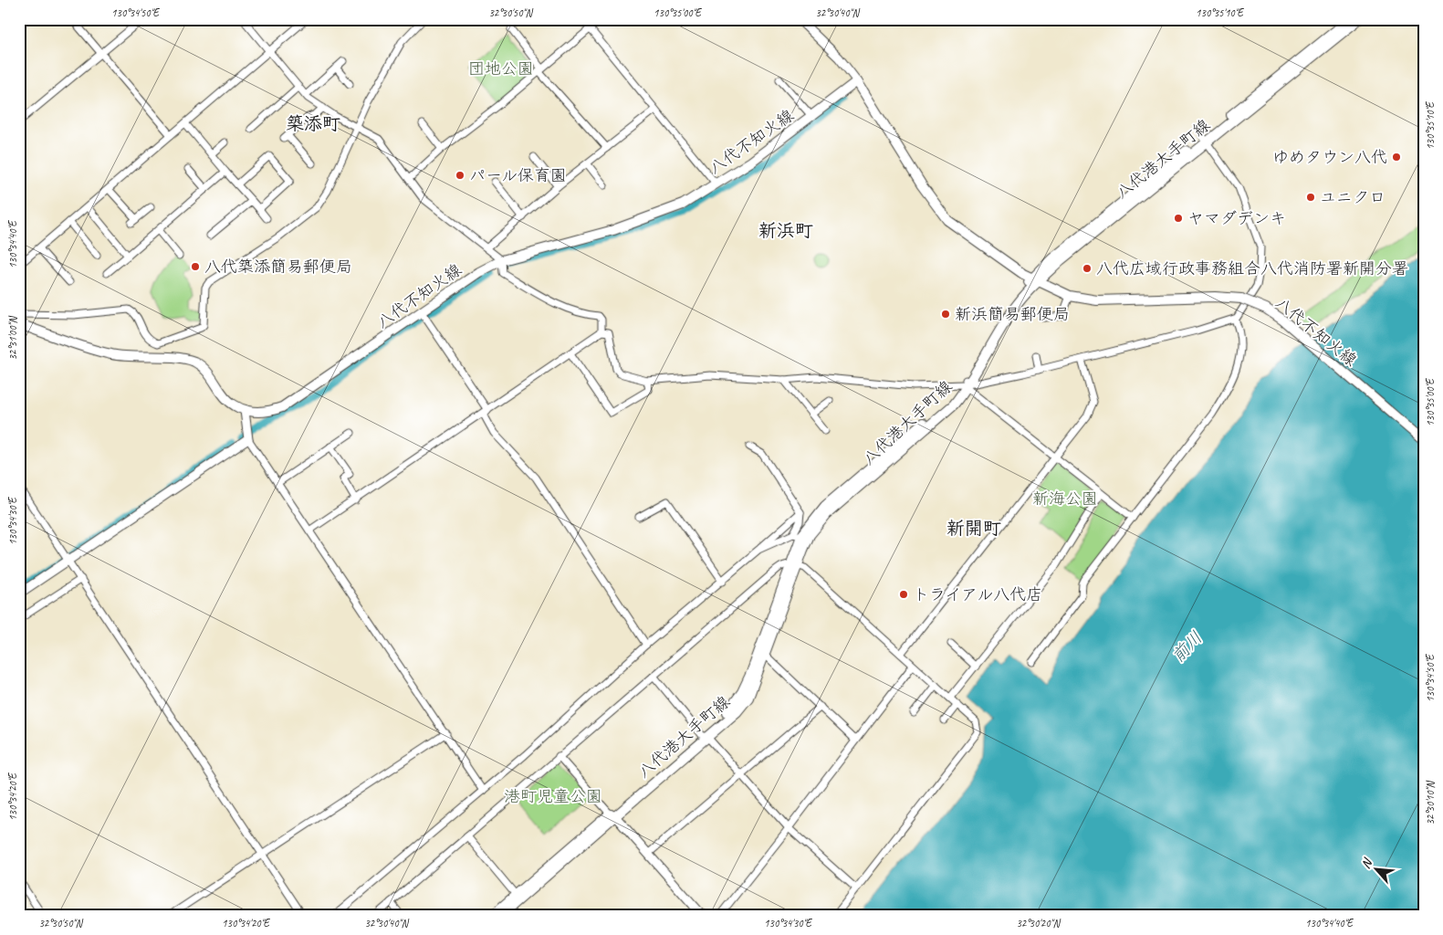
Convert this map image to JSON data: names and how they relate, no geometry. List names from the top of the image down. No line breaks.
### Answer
{"streets":{"main road":["八代不知火線","八代港大手町線"]},"crossings":[["八代不知火線","八代港大手町線"]],"districts":["築添町","新浜町","新開町"],"water":["前川"],"parks":["団地公園","新海公園","港町児童公園"],"places":["ゆめタウン八代","パール保育園","ユニクロ","ヤマダデンキ","八代築添簡易郵便局","八代広域行政事務組合八代消防署新開分署","新浜簡易郵便局","トライアル八代店"],"north":"top left","coordinates":["130°34'50\"E","32°30'50\"N","130°35'00\"E","32°30'40\"N","130°35'10\"E","130°34'40\"E","32°31'00\"N","130°34'30\"E","130°34'20\"E","32°30'10\"N","32°30'20\"N"]}
